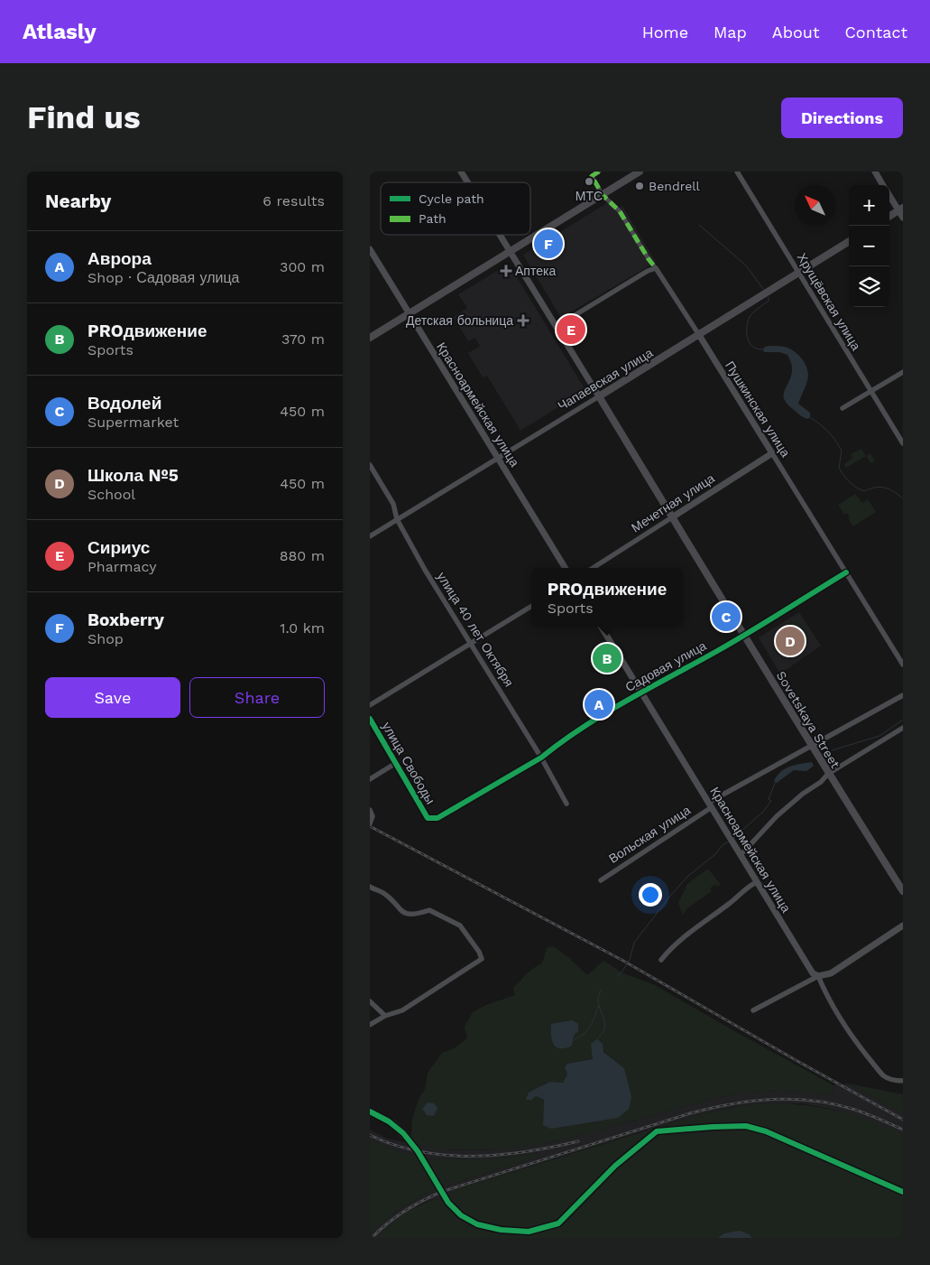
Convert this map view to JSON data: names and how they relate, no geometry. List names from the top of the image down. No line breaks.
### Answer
{"streets":{"main road":["Чапаевская улица","Sovetskaya Street"],"street":["Хрущёвская улица","Красноармейская улица","Пушкинская улица","Мечетная улица","улица 40 лет Октября","Садовая улица","улица Свободы","Вольская улица"]},"crossings":[["Хрущёвская улица","Чапаевская улица"],["Чапаевская улица","Красноармейская улица"],["Чапаевская улица","Пушкинская улица"],["Чапаевская улица","улица 40 лет Октября"],["Чапаевская улица","Sovetskaya Street"],["Красноармейская улица","Садовая улица"],["Красноармейская улица","Вольская улица"],["Пушкинская улица","Мечетная улица"],["Пушкинская улица","Садовая улица"],["Мечетная улица","Sovetskaya Street"],["улица 40 лет Октября","Садовая улица"],["Садовая улица","Sovetskaya Street"],["Садовая улица","улица Свободы"],["Sovetskaya Street","Вольская улица"]],"places":{"other":["МТС","Bendrell"],"health":["Аптека","Детская больница"]},"legend":["Cycle path","Path"],"north":"top left","page":{"header":"Atlasly","nav":["Home","Map","About","Contact"],"buttons":["Directions",["Save","Share"]],"title":"Find us","heading":["Nearby","6 results"],"map_buttons":["+","−"],"pins":["F","E","C","D","B","A"],"list":[{"mark":"A","name":"Аврора","note":"Shop · Садовая улица","value":"300 m"},{"mark":"B","name":"PROдвижение","note":"Sports","value":"370 m"},{"mark":"C","name":"Водолей","note":"Supermarket","value":"450 m"},{"mark":"D","name":"Школа №5","note":"School","value":"450 m"},{"mark":"E","name":"Сириус","note":"Pharmacy","value":"880 m"},{"mark":"F","name":"Boxberry","note":"Shop","value":"1.0 km"}],"popup":["PROдвижение","Sports"]}}
